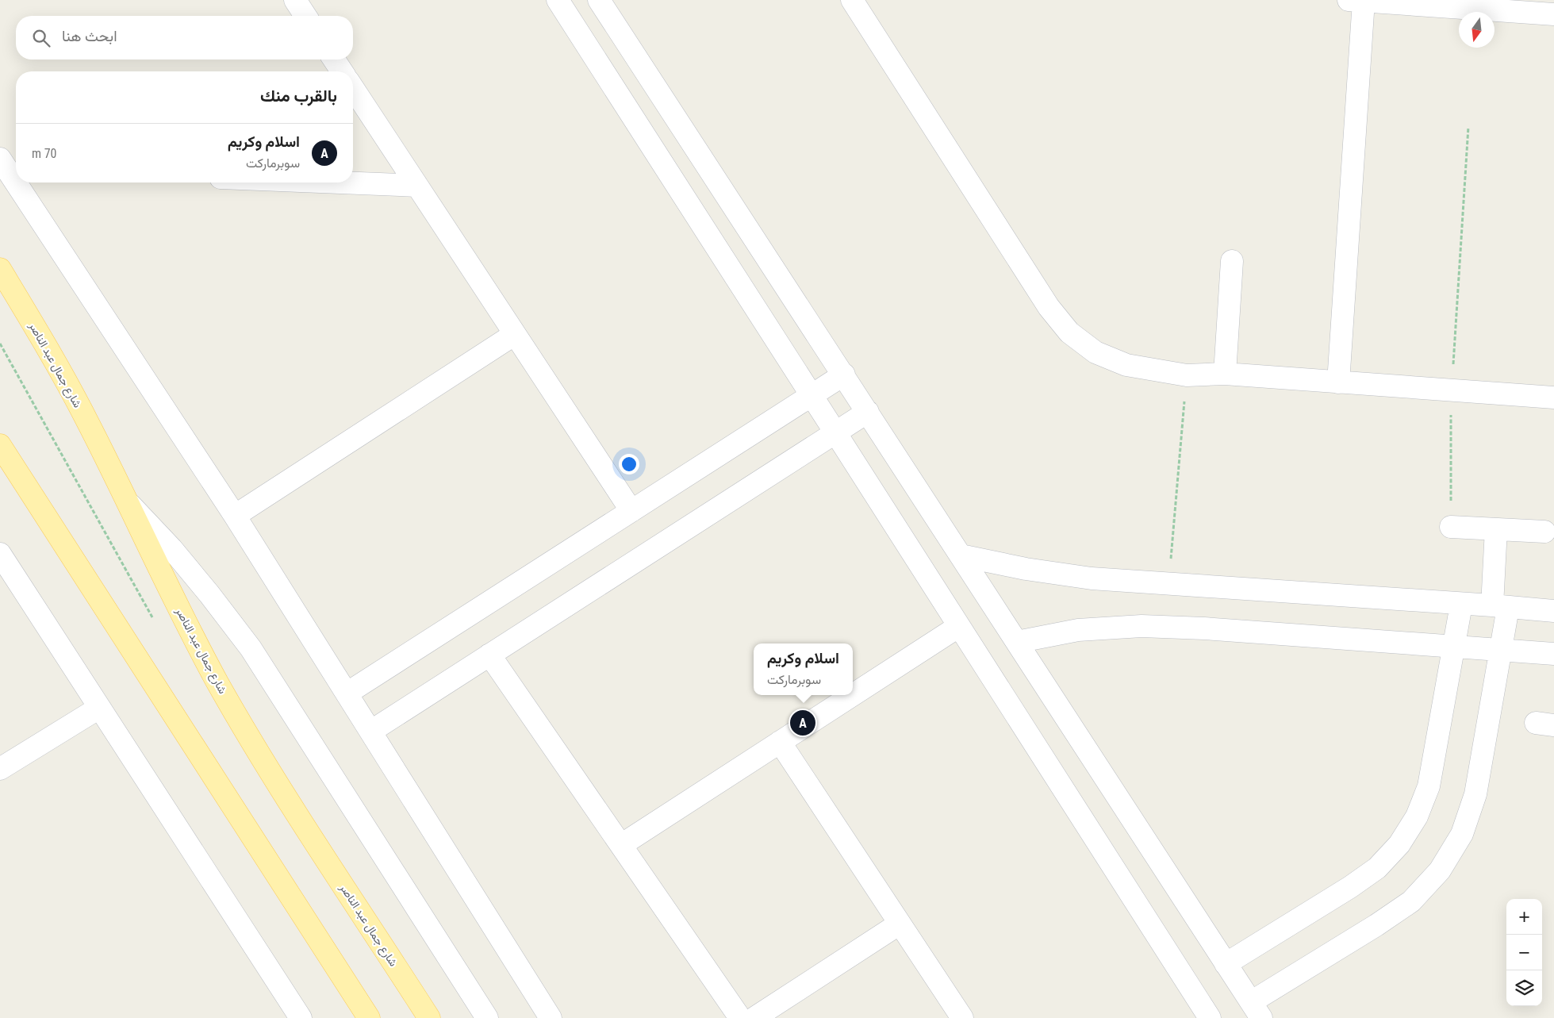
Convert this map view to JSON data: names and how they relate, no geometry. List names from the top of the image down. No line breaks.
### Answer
{"streets":{"main road":["شارع جمال عبد الناصر"]},"north":"bottom","page":{"search":"ابحث هنا","heading":"بالقرب منك","list":[{"mark":"A","name":"اسلام وكريم","note":"سوبرماركت","value":"70 m"}],"popup":["اسلام وكريم","سوبرماركت"],"pins":"A","map_buttons":["+","−"]}}
